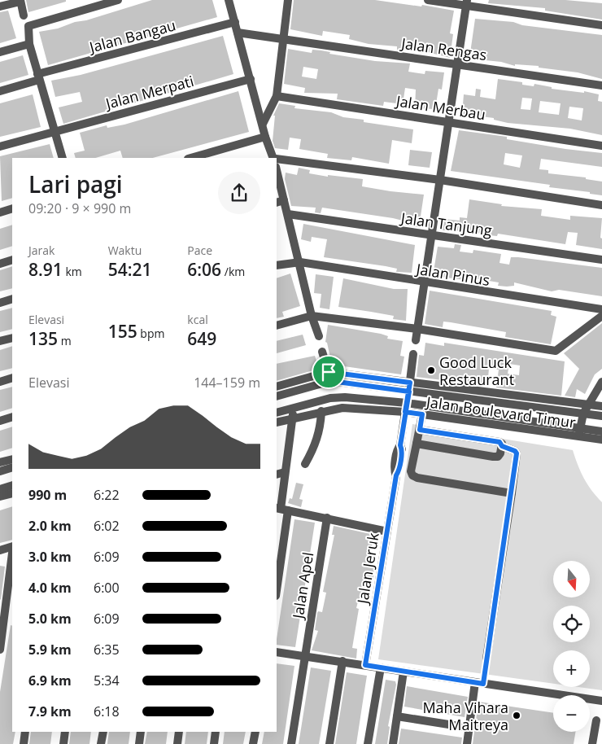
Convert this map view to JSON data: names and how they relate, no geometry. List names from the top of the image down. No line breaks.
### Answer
{"streets":{"street":["Jalan Bangau","Jalan Rengas","Jalan Merpati","Jalan Merbau","Jalan Tanjung","Jalan Pinus","Jalan Boulevard Timur","Jalan Jeruk","Jalan Apel"]},"crossings":[["Jalan Boulevard Timur","Jalan Jeruk"]],"places":["Good Luck Restaurant","Maha Vihara Maitreya"],"north":"bottom","page":{"heading":["Lari pagi","09:20 · 9 × 990 m"],"stats":[["Jarak","8.91 km"],["Waktu","54:21"],["Pace","6:06 /km"],["Elevasi","135 m"],["155 bpm"],["kcal","649"]],"chart":["Elevasi","144–159 m"],"list":[{"name":"990 m","note":"6:22"},{"name":"2.0 km","note":"6:02"},{"name":"3.0 km","note":"6:09"},{"name":"4.0 km","note":"6:00"},{"name":"5.0 km","note":"6:09"},{"name":"5.9 km","note":"6:35"},{"name":"6.9 km","note":"5:34"},{"name":"7.9 km","note":"6:18"}],"map_buttons":["+","−"]}}
